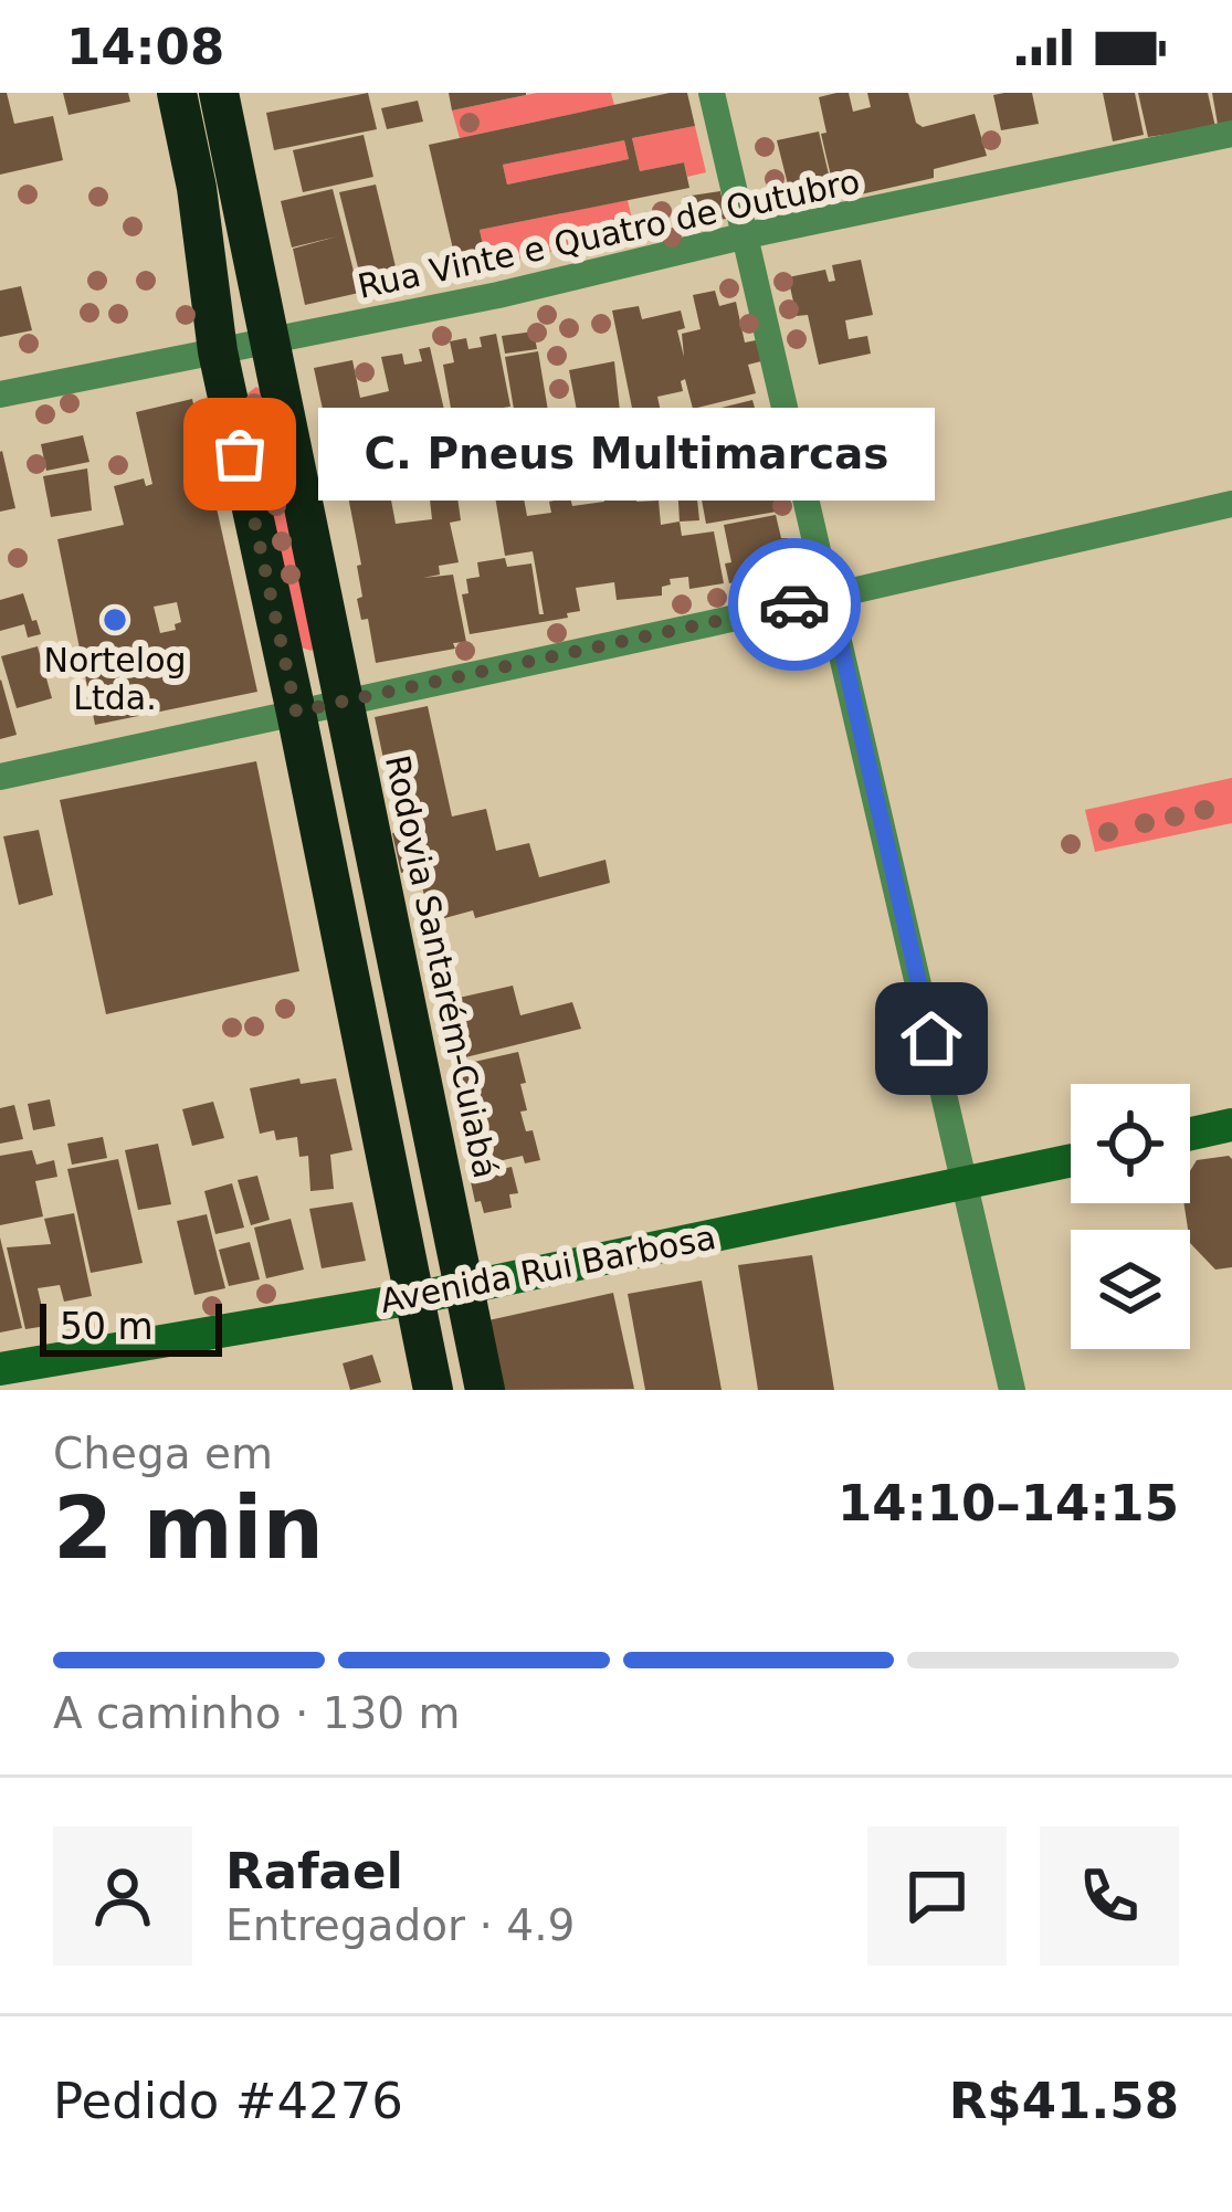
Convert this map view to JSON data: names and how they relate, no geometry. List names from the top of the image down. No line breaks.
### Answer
{"streets":{"highway":["Rodovia Santarém-Cuiabá"],"main road":["Avenida Rui Barbosa"],"street":["Rua Vinte e Quatro de Outubro"]},"crossings":[["Rua Vinte e Quatro de Outubro","Rodovia Santarém-Cuiabá"],["Rodovia Santarém-Cuiabá","Avenida Rui Barbosa"]],"places":["C. Pneus Multimarcas","Nortelog Ltda."],"scale_bar":"50 m","page":{"status":"14:08","bubble":"C. Pneus Multimarcas","scale":"50 m","heading":["2 min","Chega em","14:10–14:15"],"panel":["Rafael","Entregador · 4.9","Pedido #4276","R$41.58"],"bar":"A caminho · 130 m"}}
